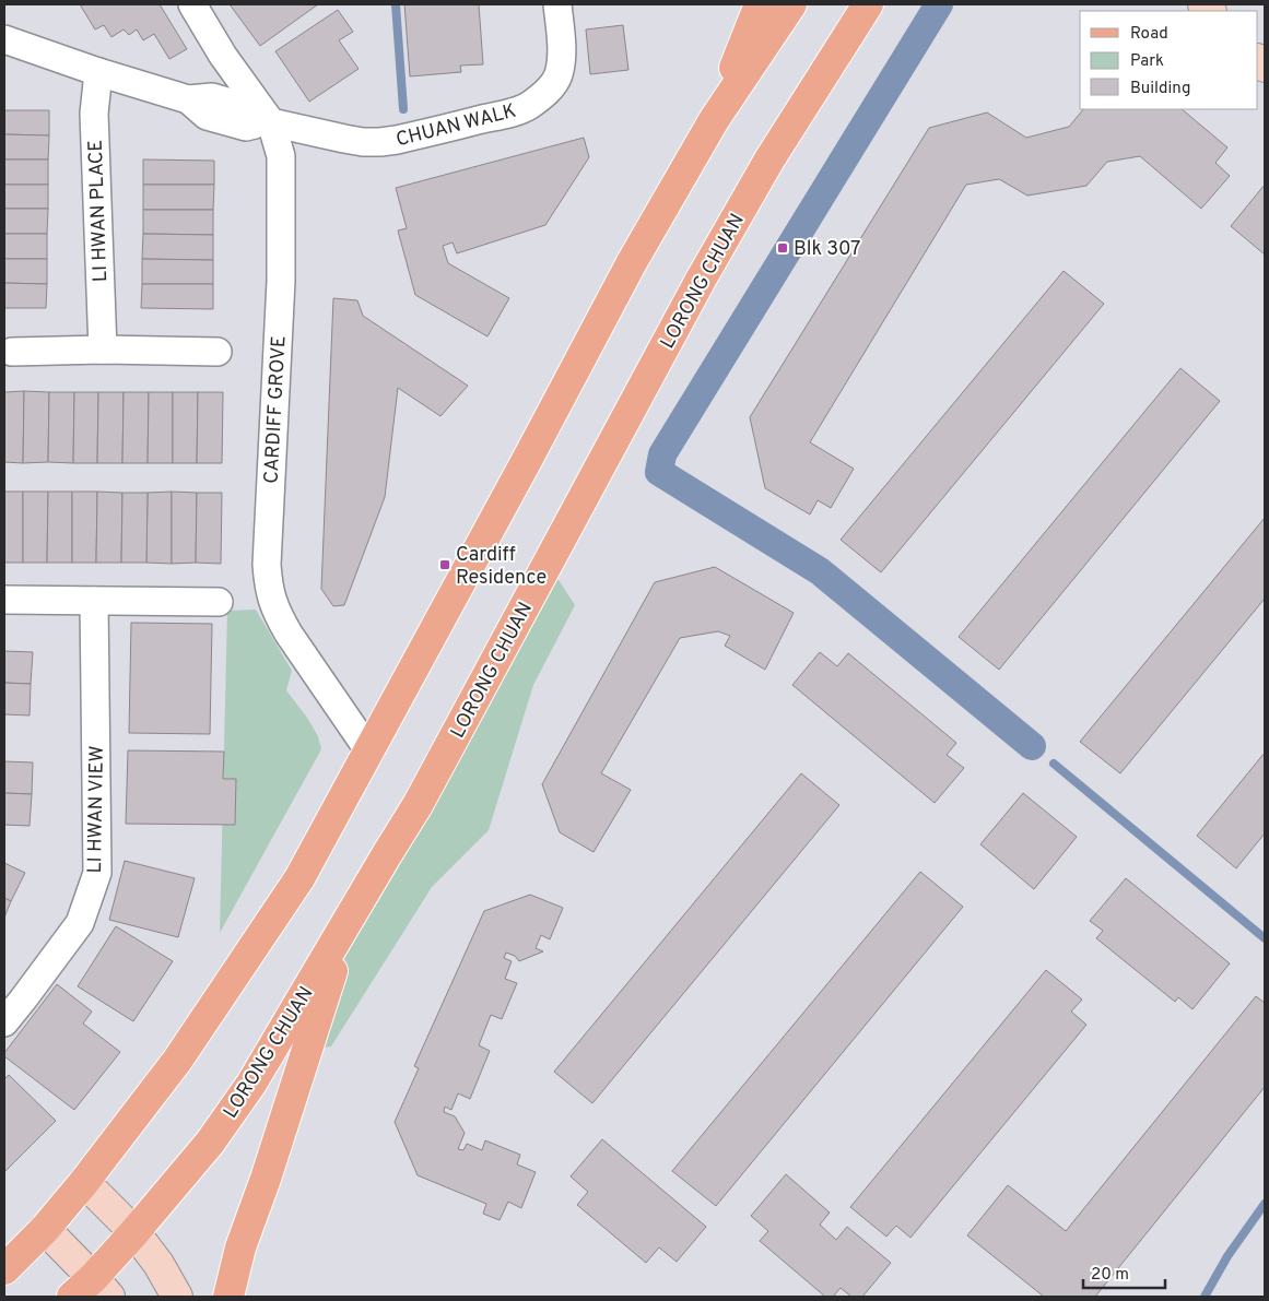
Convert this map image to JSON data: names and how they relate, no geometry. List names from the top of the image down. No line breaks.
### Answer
{"streets":{"main road":["LORONG CHUAN"],"street":["CHUAN WALK","LI HWAN PLACE","CARDIFF GROVE","LI HWAN VIEW"]},"crossings":[["CHUAN WALK","LI HWAN PLACE"],["CHUAN WALK","CARDIFF GROVE"]],"places":{"transit":["Blk 307","Cardiff Residence"]},"legend":["Road","Park","Building"],"scale_bar":"20 m"}
